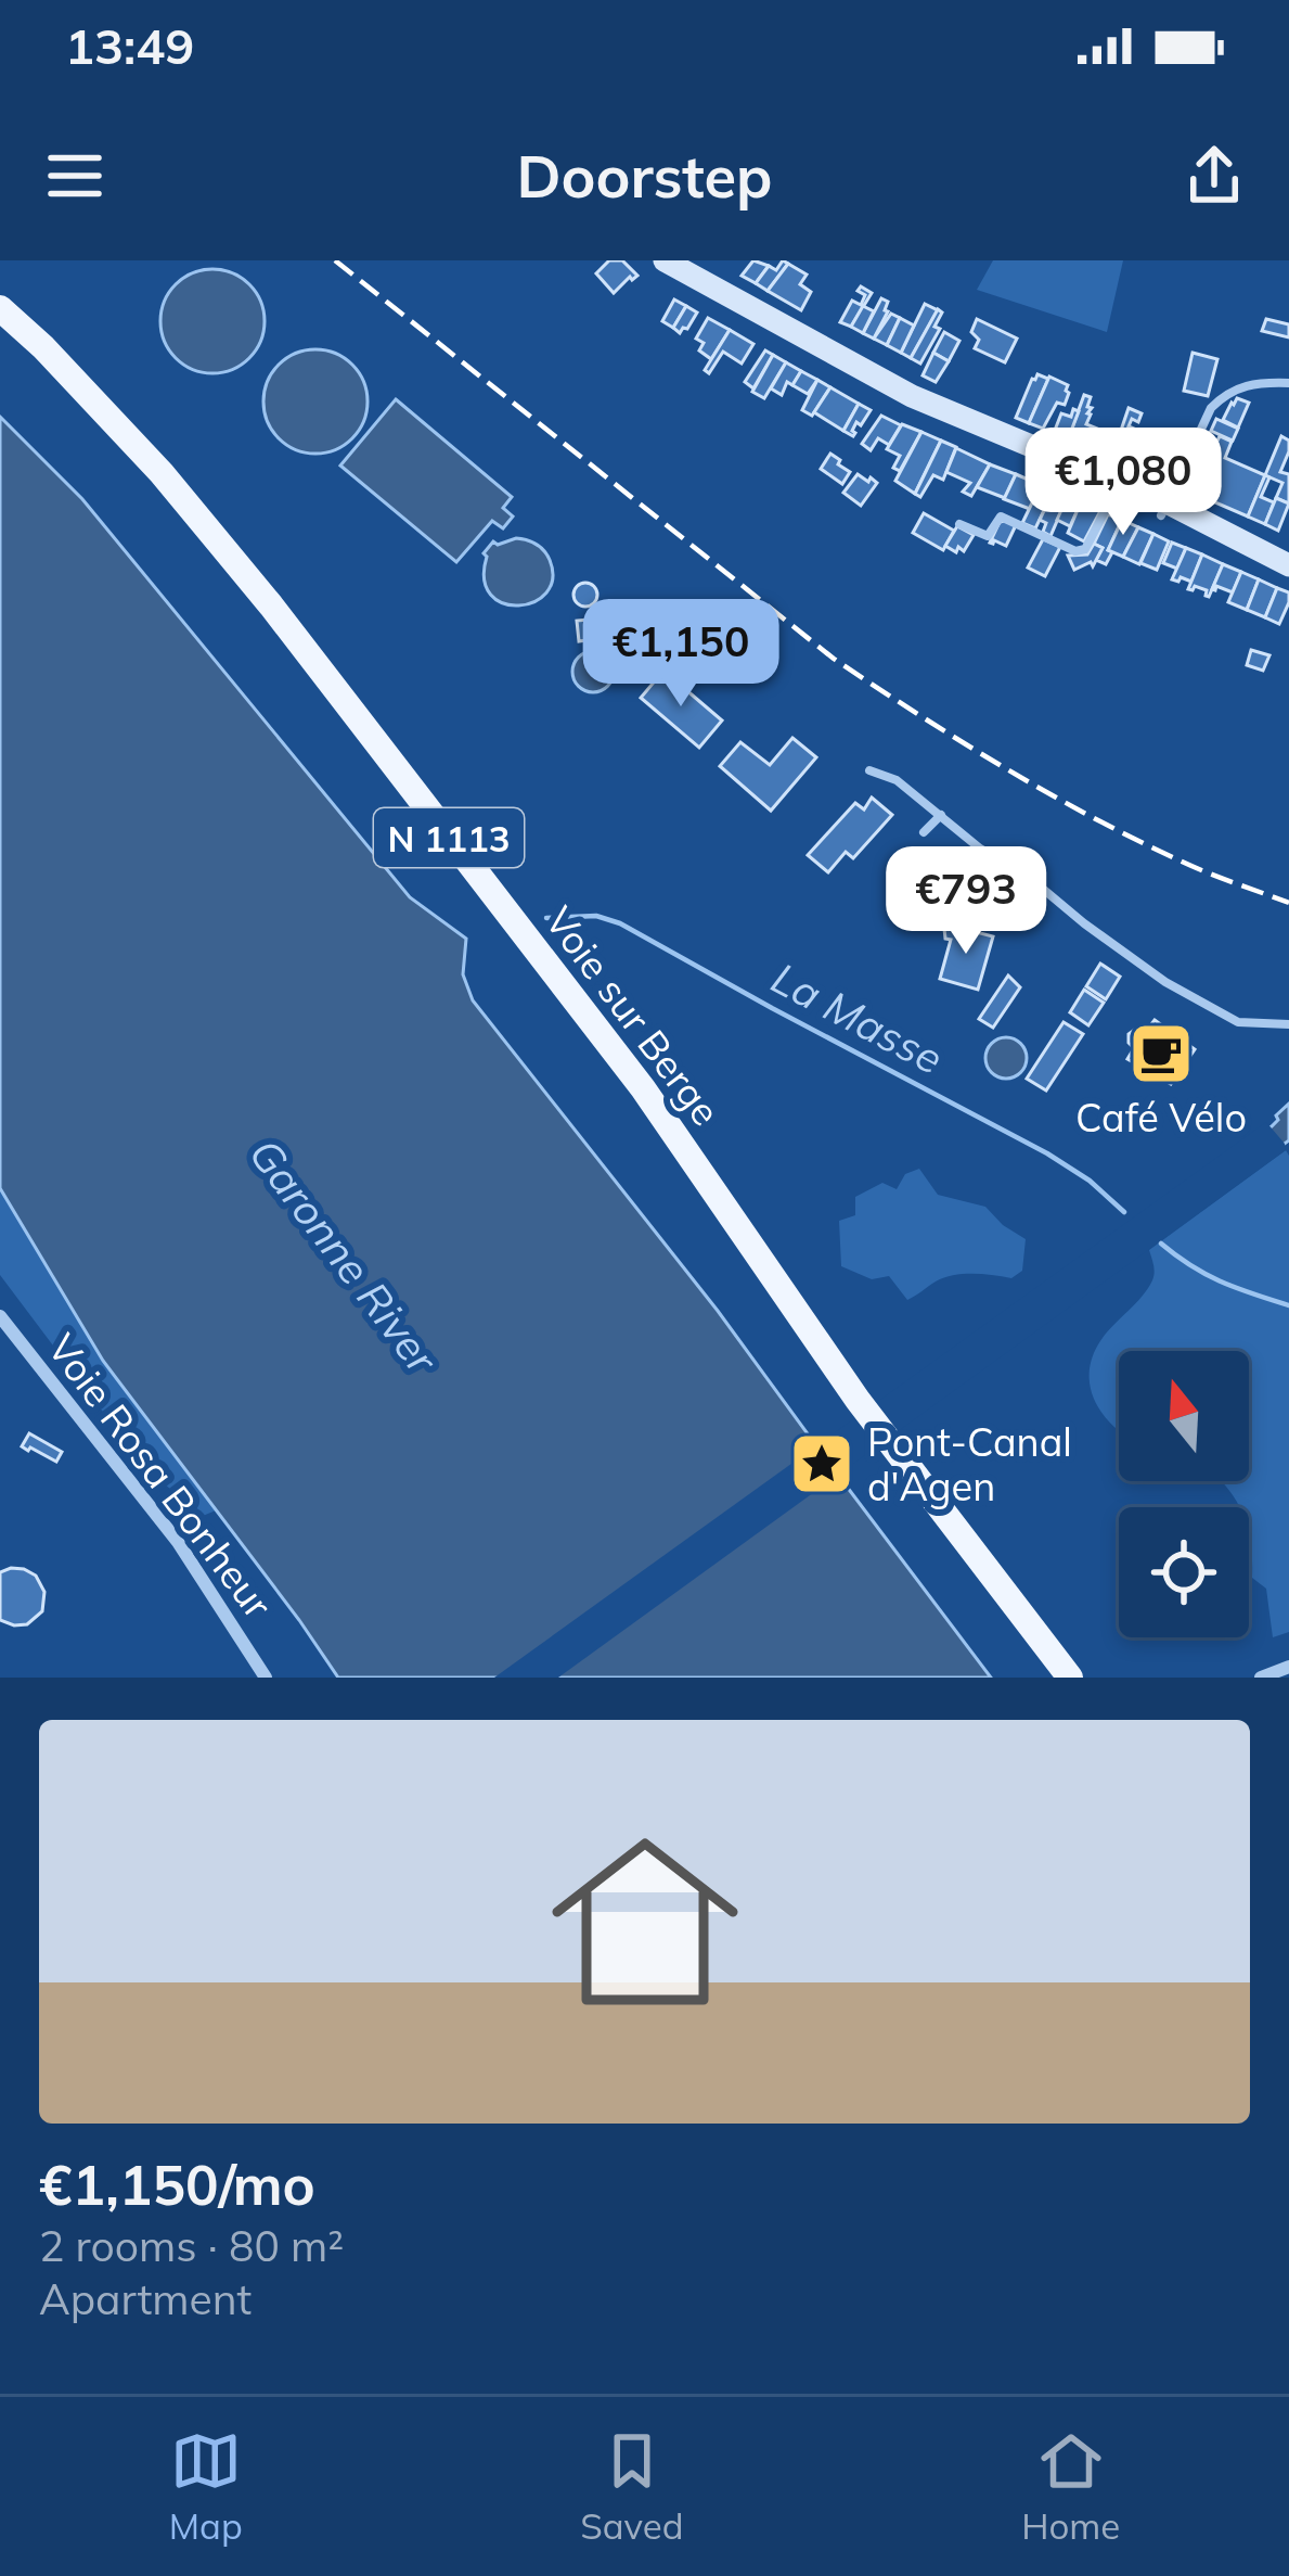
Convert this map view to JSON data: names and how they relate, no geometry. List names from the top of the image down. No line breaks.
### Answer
{"streets":{"main road":["N 1113","Voie sur Berge"],"street":["Voie Rosa Bonheur"]},"water":["La Masse","Garonne River"],"places":{"cafe":["Café Vélo"],"place":["Pont-Canal d'Agen"]},"north":"top","page":{"status":"13:49","header":"Doorstep","price":["€1,080","€1,150","€793"],"list":[{"name":"€1,150/mo","note":"2 rooms · 80 m² · Apartment"}],"tabs":["Map","Saved","Home"]}}
